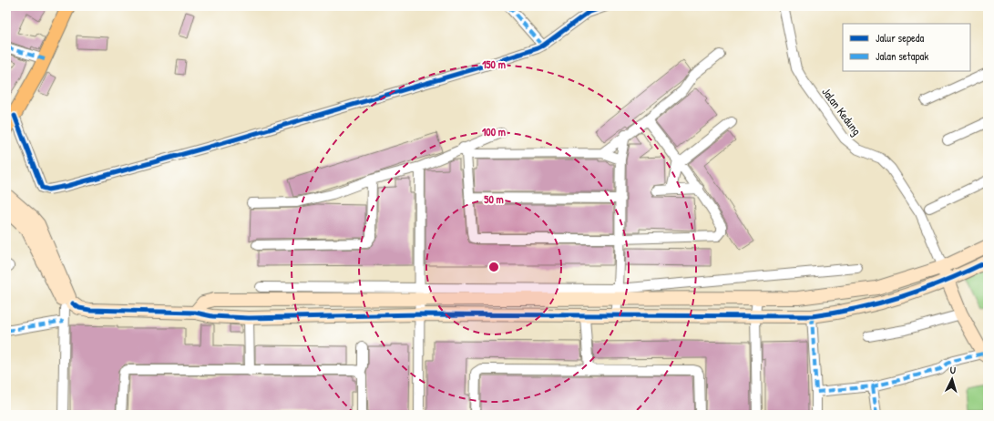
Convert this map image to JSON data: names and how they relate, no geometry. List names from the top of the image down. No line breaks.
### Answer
{"streets":{"street":["Jalan Kedung"]},"legend":["Jalur sepeda","Jalan setapak"],"north":"top","rings":["150 m","100 m","50 m"]}
